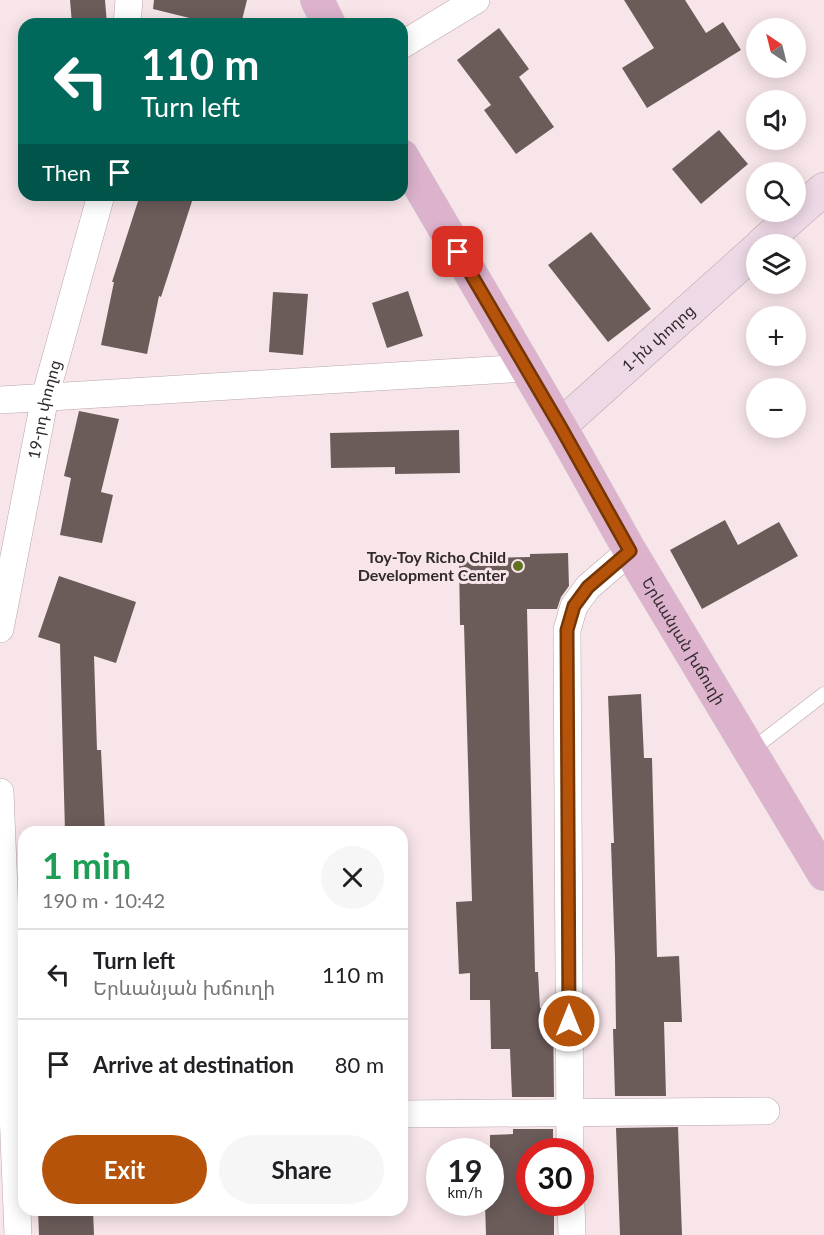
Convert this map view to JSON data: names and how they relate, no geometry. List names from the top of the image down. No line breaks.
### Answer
{"streets":{"main road":["1-ին փողոց","Երևանյան խճուղի"],"street":["19-րդ փողոց"]},"crossings":[["1-ին փողոց","Երևանյան խճուղի"]],"places":["Toy-Toy Richo Child Development Center"],"north":"top left","page":{"map_buttons":["+","−"],"turn":["110 m","Turn left"],"then":"Then","heading":["1 min","190 m · 10:42"],"list":[{"name":"Turn left","note":"Երևանյան խճուղի","value":"110 m"},{"name":"Arrive at destination","value":"80 m"}],"buttons":["Exit","Share"],"speed":"19 km/h","limit":"30"}}
